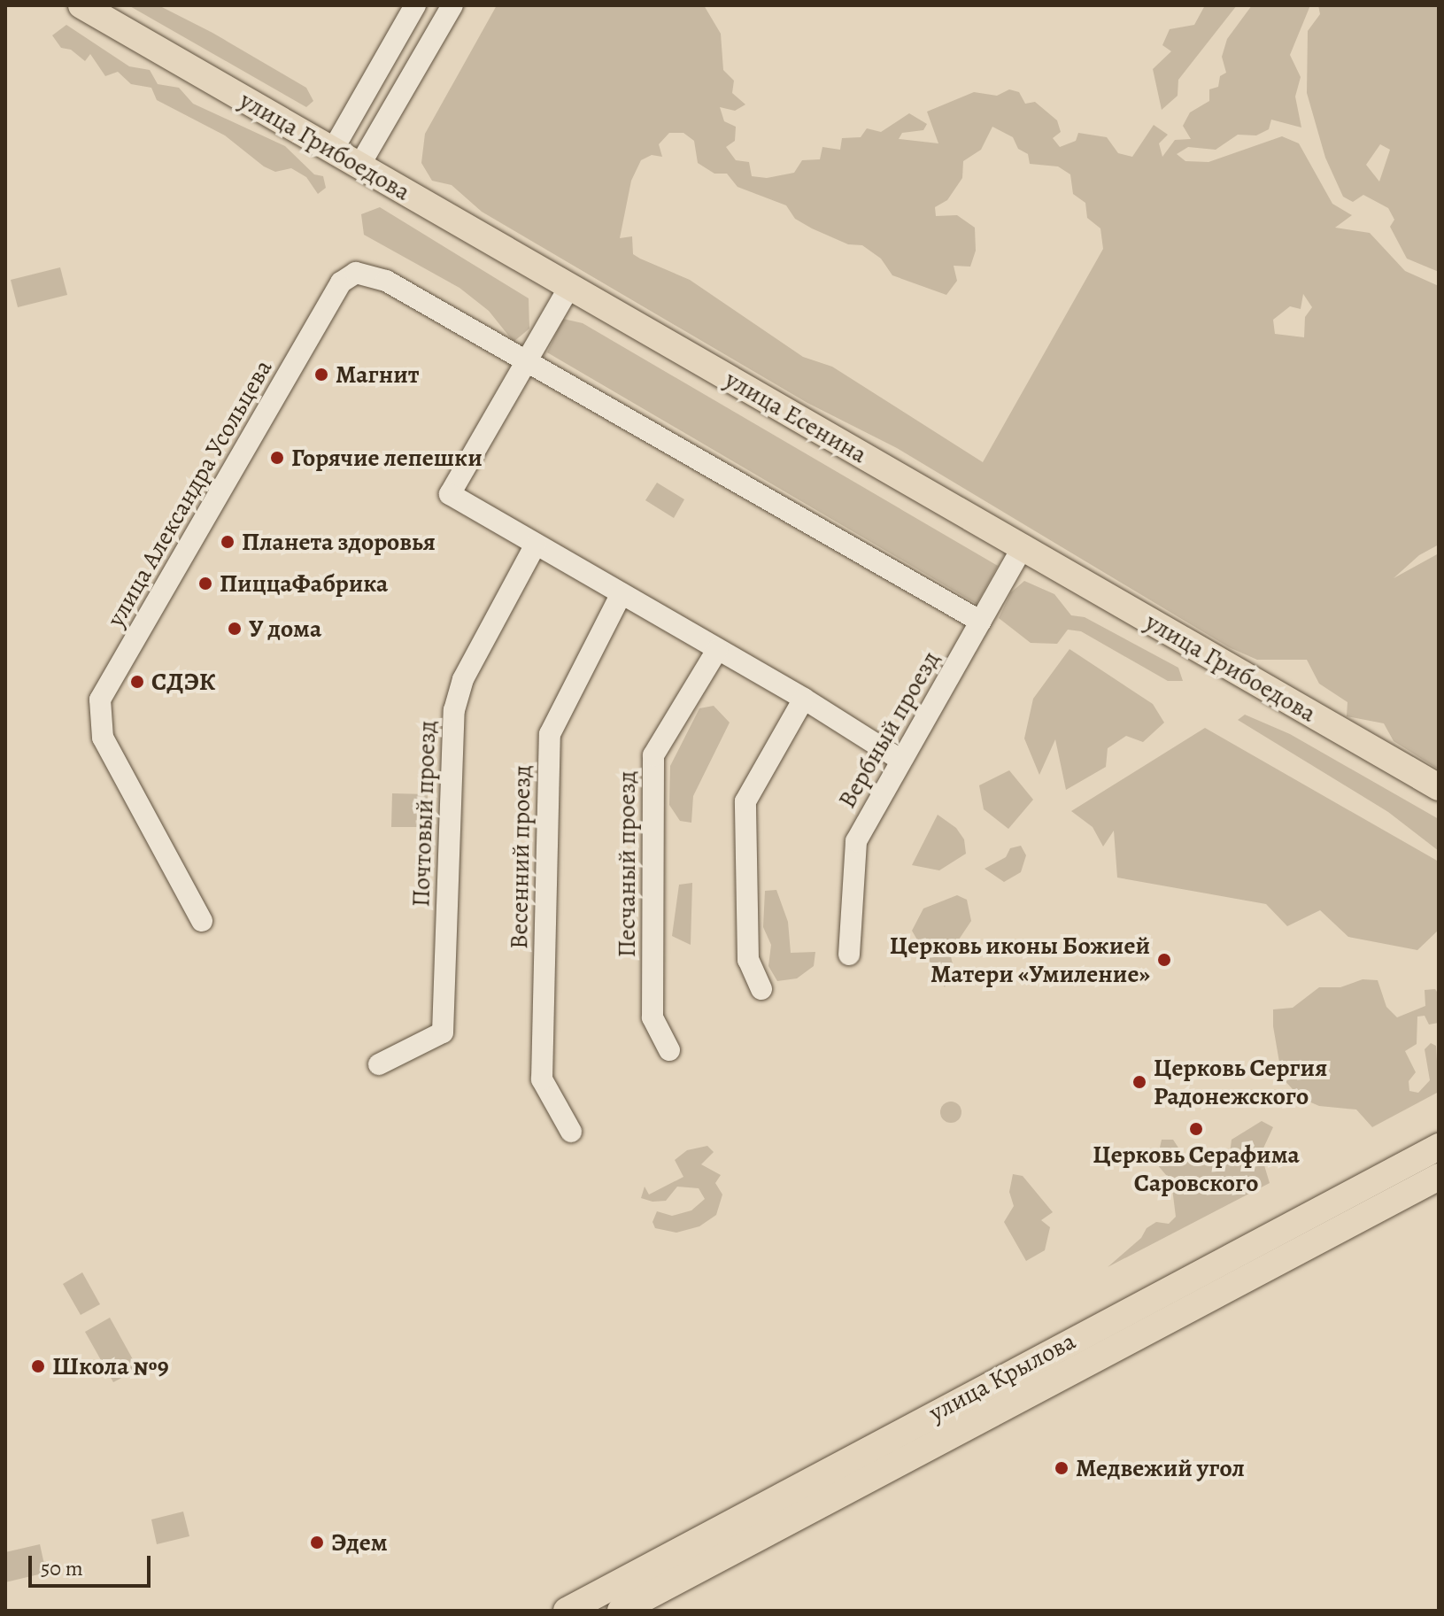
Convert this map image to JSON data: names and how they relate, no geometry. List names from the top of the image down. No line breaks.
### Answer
{"streets":{"main road":["улица Грибоедова","улица Есенина","улица Крылова"],"street":["улица Александра Усольцева","Вербный проезд","Почтовый проезд","Весенний проезд","Песчаный проезд"]},"crossings":[["улица Грибоедова","улица Есенина"],["улица Грибоедова","Вербный проезд"],["улица Есенина","Вербный проезд"],["улица Александра Усольцева","Вербный проезд"]],"places":["Магнит","Горячие лепешки","Планета здоровья","ПиццаФабрика","У дома","СДЭК","Церковь иконы Божией Матери «Умиление»","Церковь Сергия Радонежского","Церковь Серафима Саровского","Школа №9","Медвежий угол","Эдем"],"scale_bar":"50 m"}
